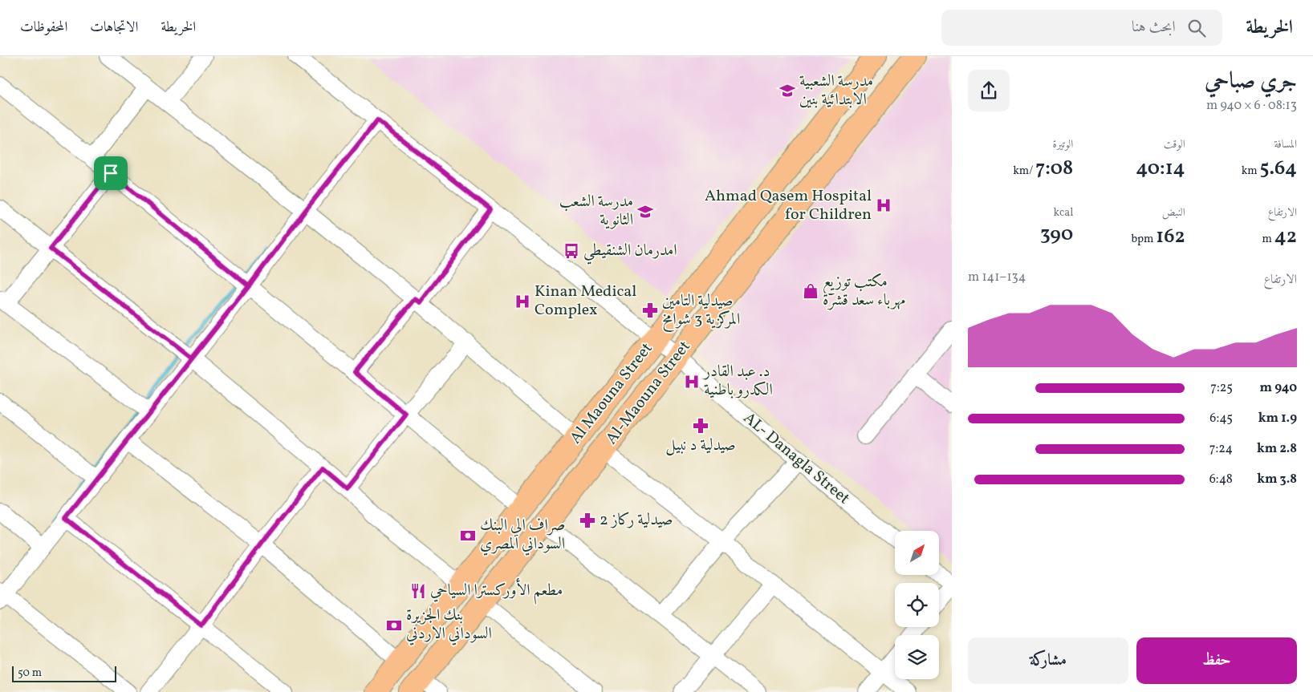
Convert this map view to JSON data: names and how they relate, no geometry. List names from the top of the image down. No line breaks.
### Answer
{"streets":{"highway":["Al-Maouna Street","Al Maouna Street"],"street":["AL- Danagla Street"]},"crossings":[["Al-Maouna Street","AL- Danagla Street"],["Al Maouna Street","AL- Danagla Street"]],"places":{"school or university":["مدرسة الشعبية الابتدائية بنين","مدرسة الشعب الثانوية"],"hospital":["Ahmad Qasem Hospital for Children","Kinan Medical Complex","د. عبد القادر الكدرو باطنية"],"bus stop":["امدرمان الشنقيطي"],"shop":["مكتب توزيع مهرباء سعد قشرة"],"pharmacy":["صيدلية التامين المركزية 3 شوامخ","صيدلية د نبيل","صيدلية ركاز 2"],"bank":["صراف الي البنك السوداني المصري","بنك الجزيرة السوداني الاردني"],"restaurant":["مطعم الأوركسترا السياحي"]},"scale_bar":"50 m","north":"top right","page":{"header":"الخريطة","search":"ابحث هنا","nav":["الخريطة","الاتجاهات","المحفوظات"],"heading":["جري صباحي","08:13 · 6 × 940 m"],"stats":[["المسافة","5.64 km"],["الوقت","40:14"],["الوتيرة","7:08 /km"],["الارتفاع","42 m"],["النبض","162 bpm"],["kcal","390"]],"chart":["الارتفاع","134–141 m"],"list":[{"name":"940 m","note":"7:25"},{"name":"1.9 km","note":"6:45"},{"name":"2.8 km","note":"7:24"},{"name":"3.8 km","note":"6:48"}],"buttons":["حفظ","مشاركة"],"scale":"50 m"}}
